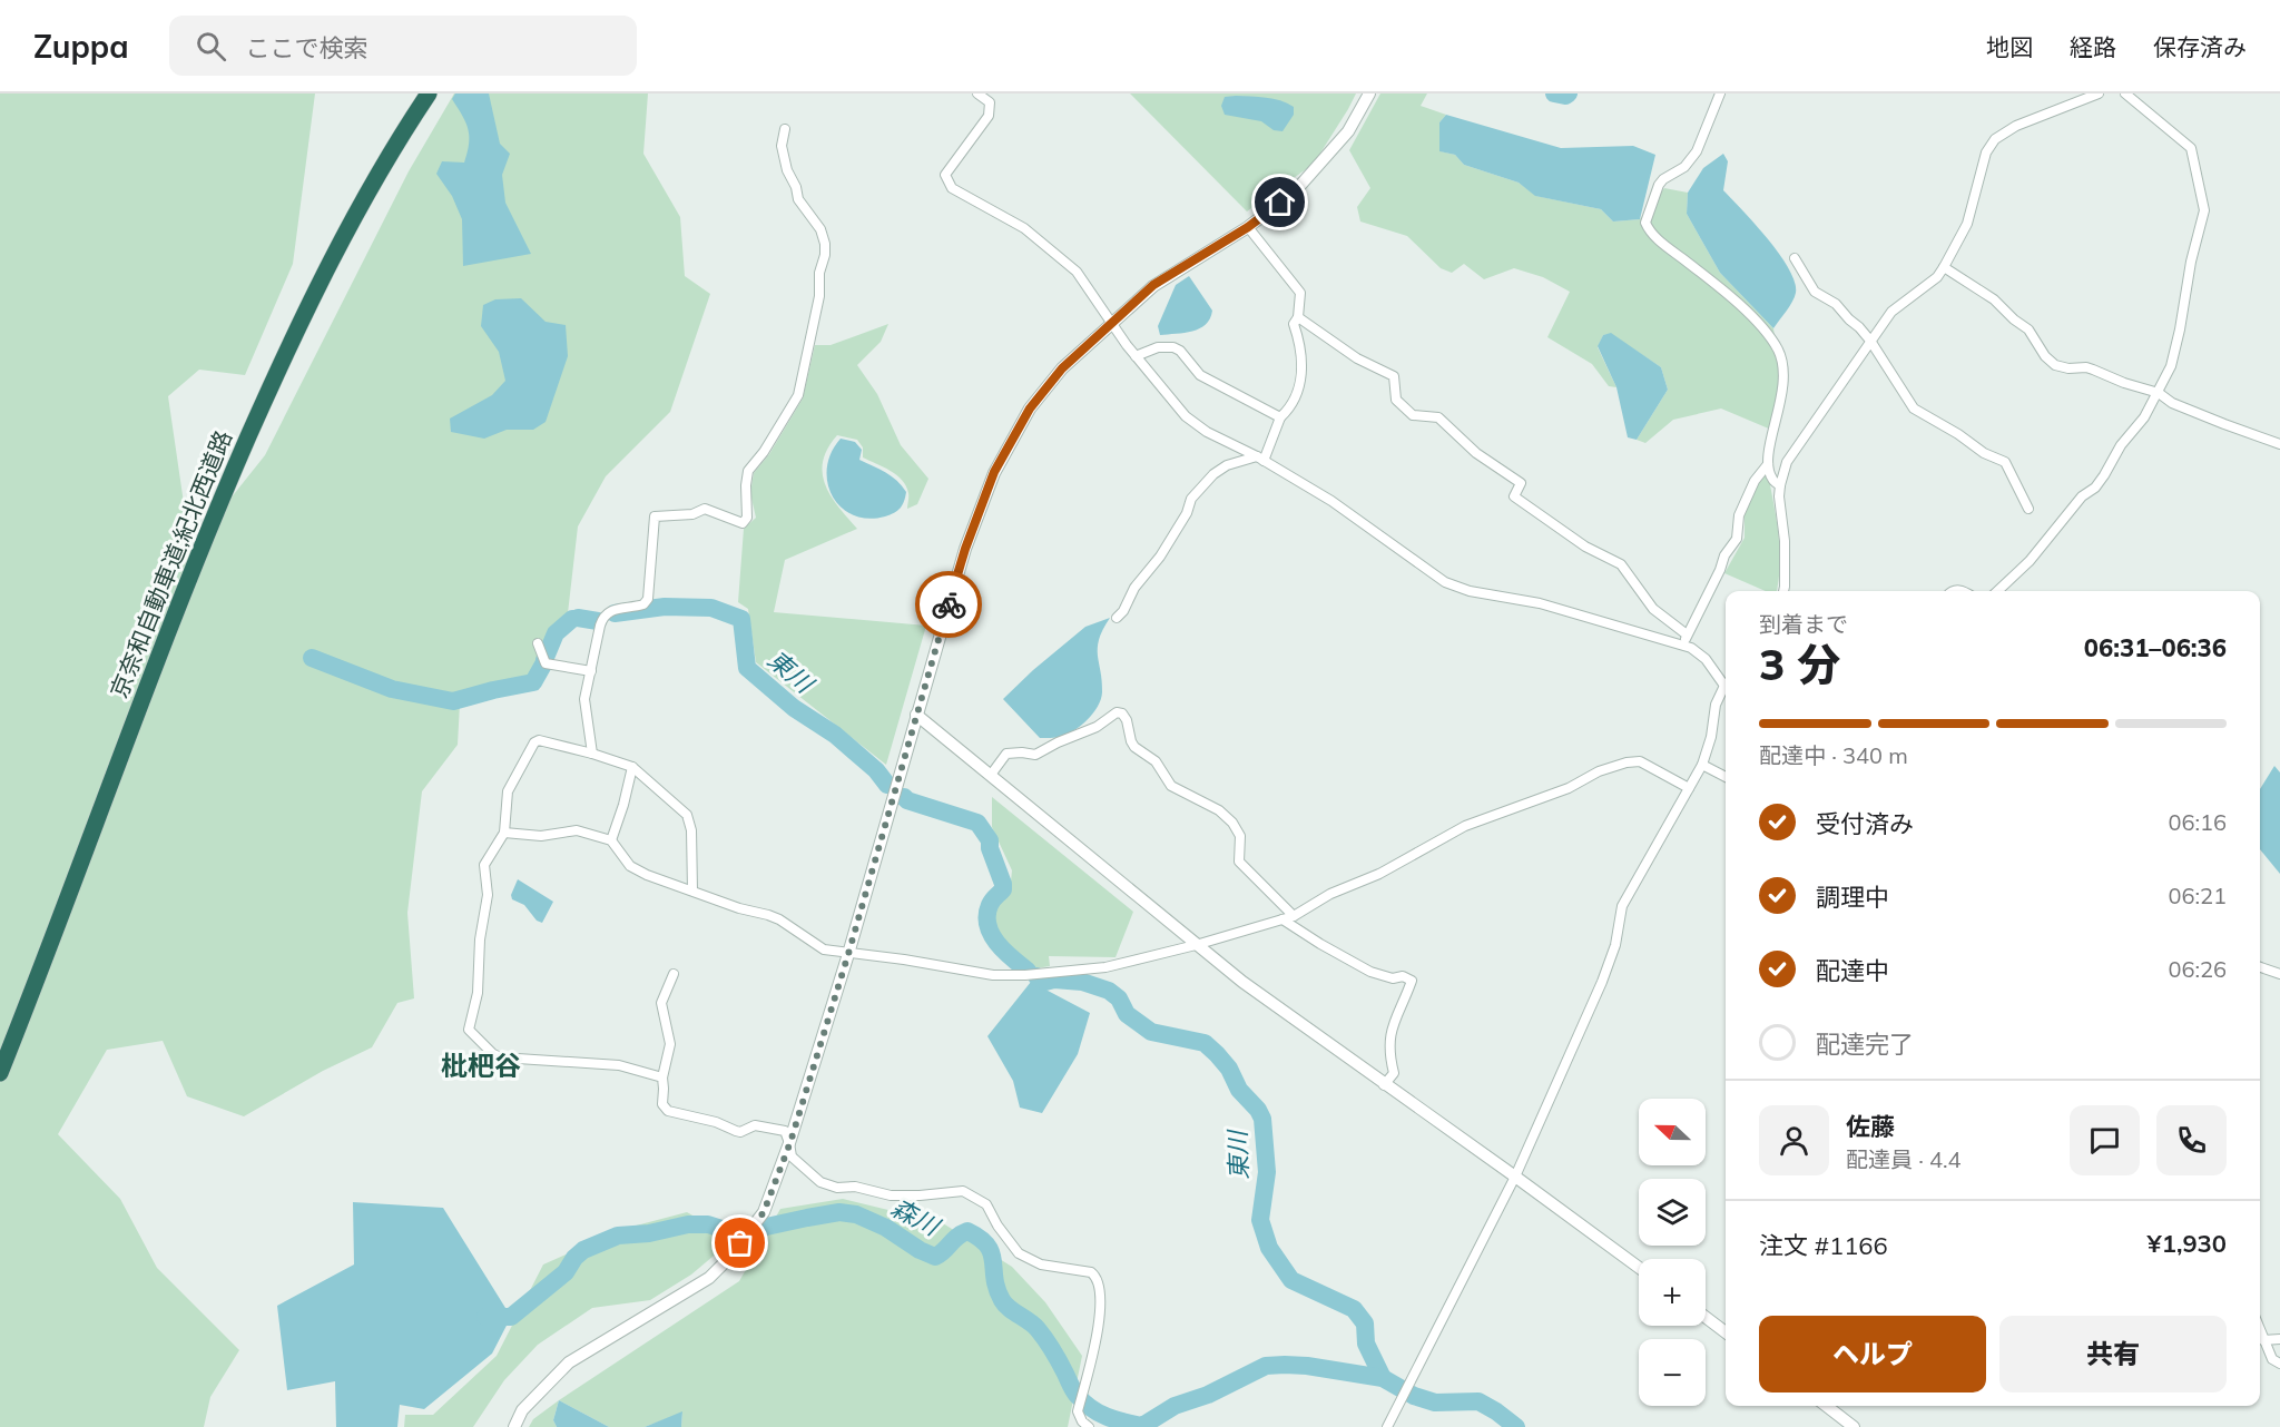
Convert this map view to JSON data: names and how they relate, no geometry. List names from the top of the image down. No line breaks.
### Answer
{"streets":{"highway":["京奈和自動車道;紀北西道路"]},"districts":["枇杷谷"],"water":["東川","森川"],"north":"left","page":{"header":"Zuppa","search":"ここで検索","nav":["地図","経路","保存済み"],"heading":["3 分","到着まで","06:31–06:36"],"panel":["佐藤","配達員 · 4.4","注文 #1166","¥1,930"],"bar":"配達中 · 340 m","list":[["受付済み","06:16"],["調理中","06:21"],["配達中","06:26"],"配達完了"],"map_buttons":["+","−"],"buttons":["ヘルプ","共有"]}}
